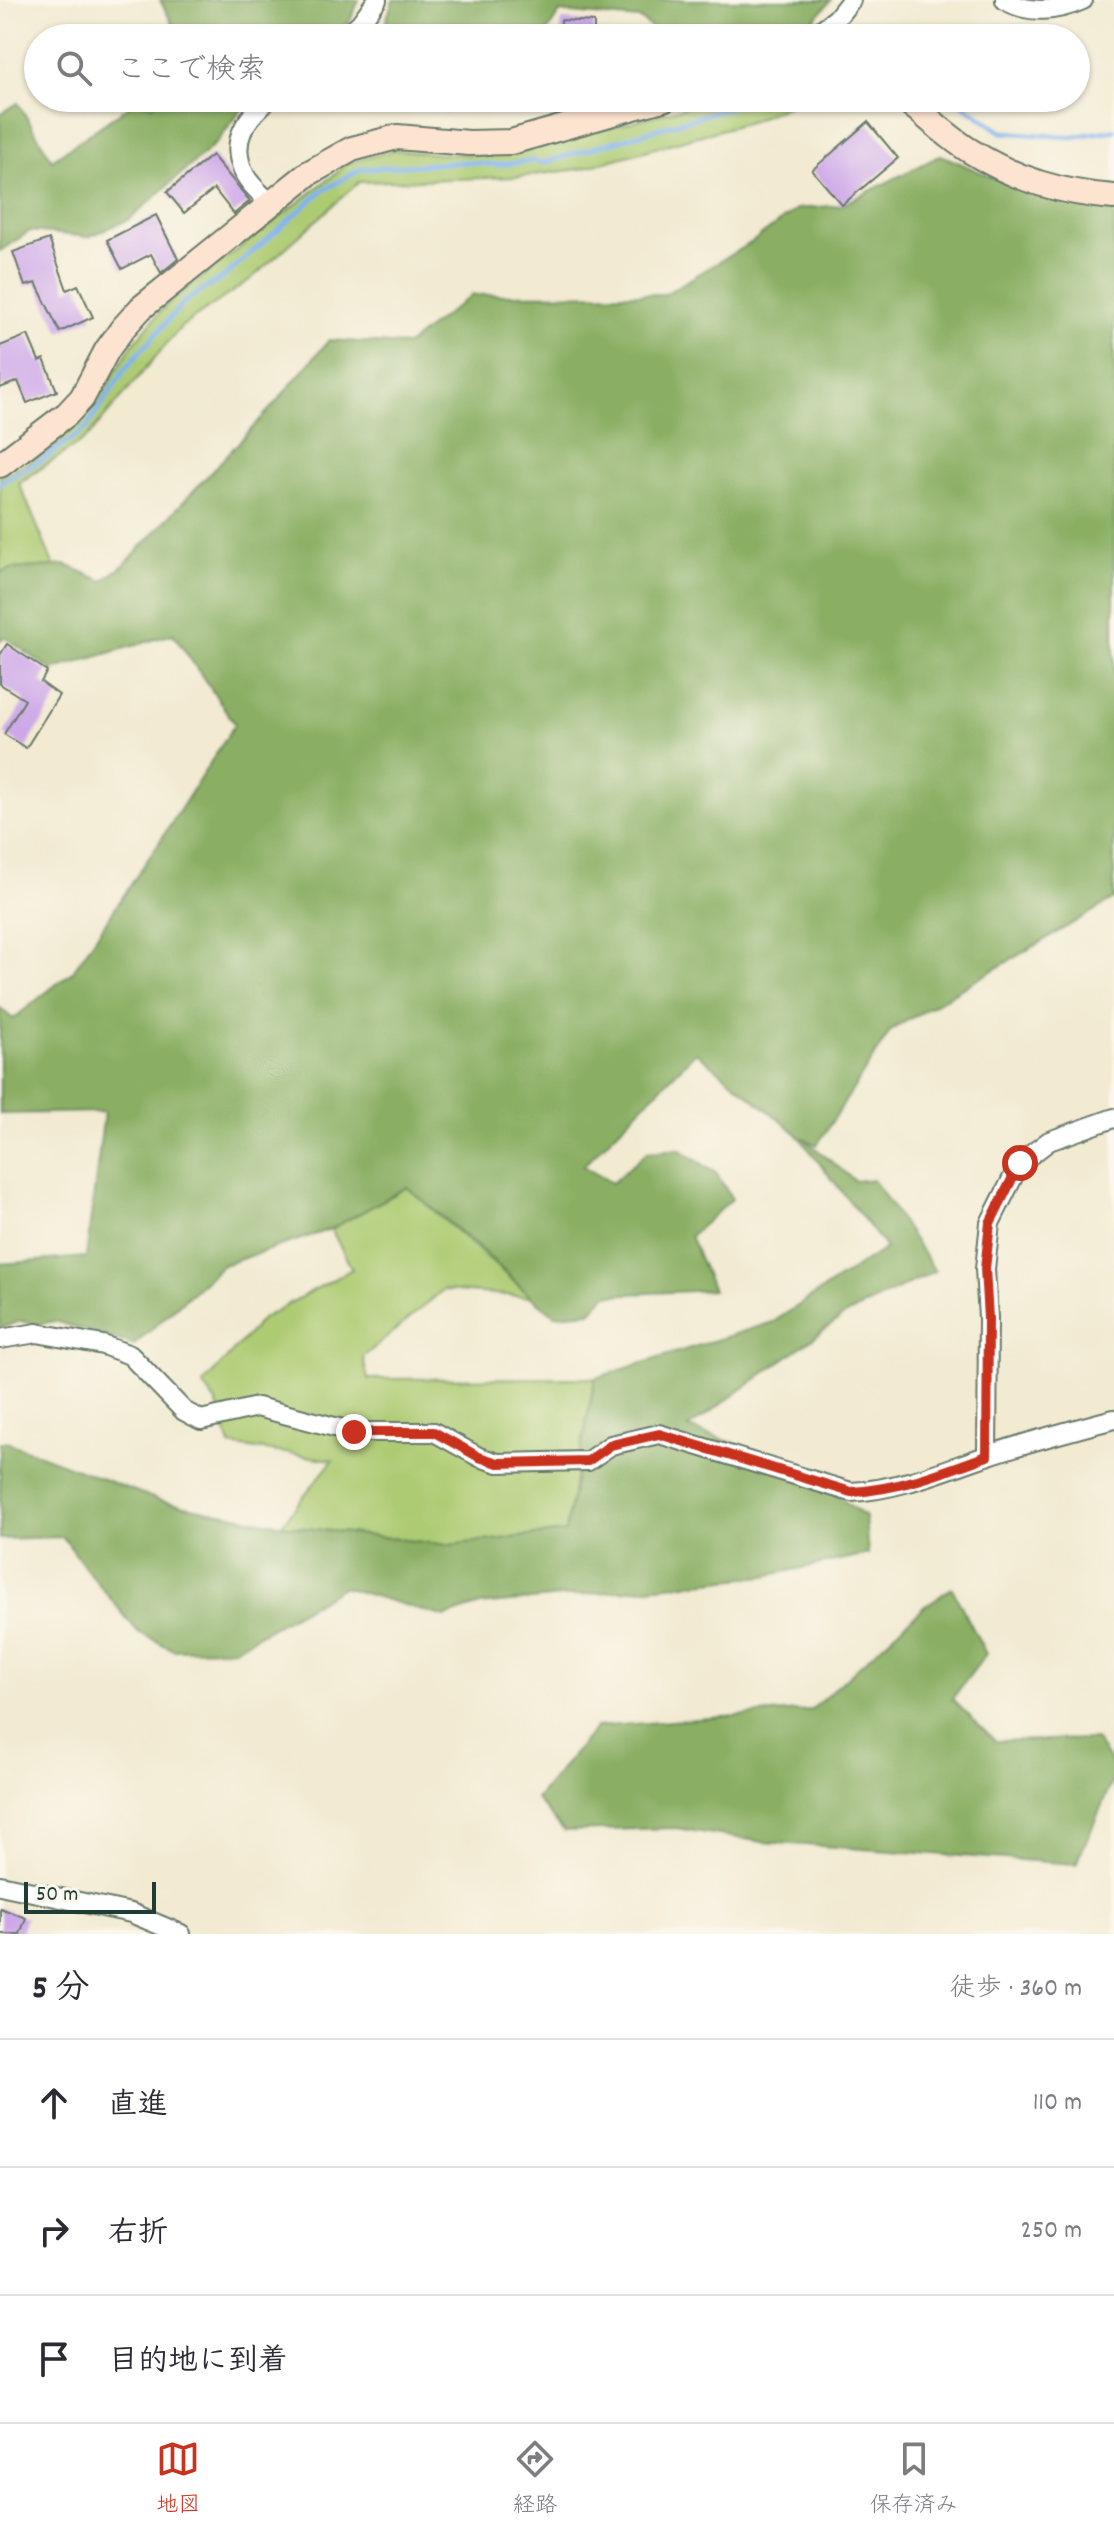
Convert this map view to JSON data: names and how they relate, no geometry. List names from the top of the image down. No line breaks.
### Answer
{"scale_bar":"50 m","page":{"search":"ここで検索","scale":"50 m","heading":["5 分","徒歩 · 360 m"],"list":[["直進","110 m"],["右折","250 m"],"目的地に到着"],"nav":["地図","経路","保存済み"]}}
